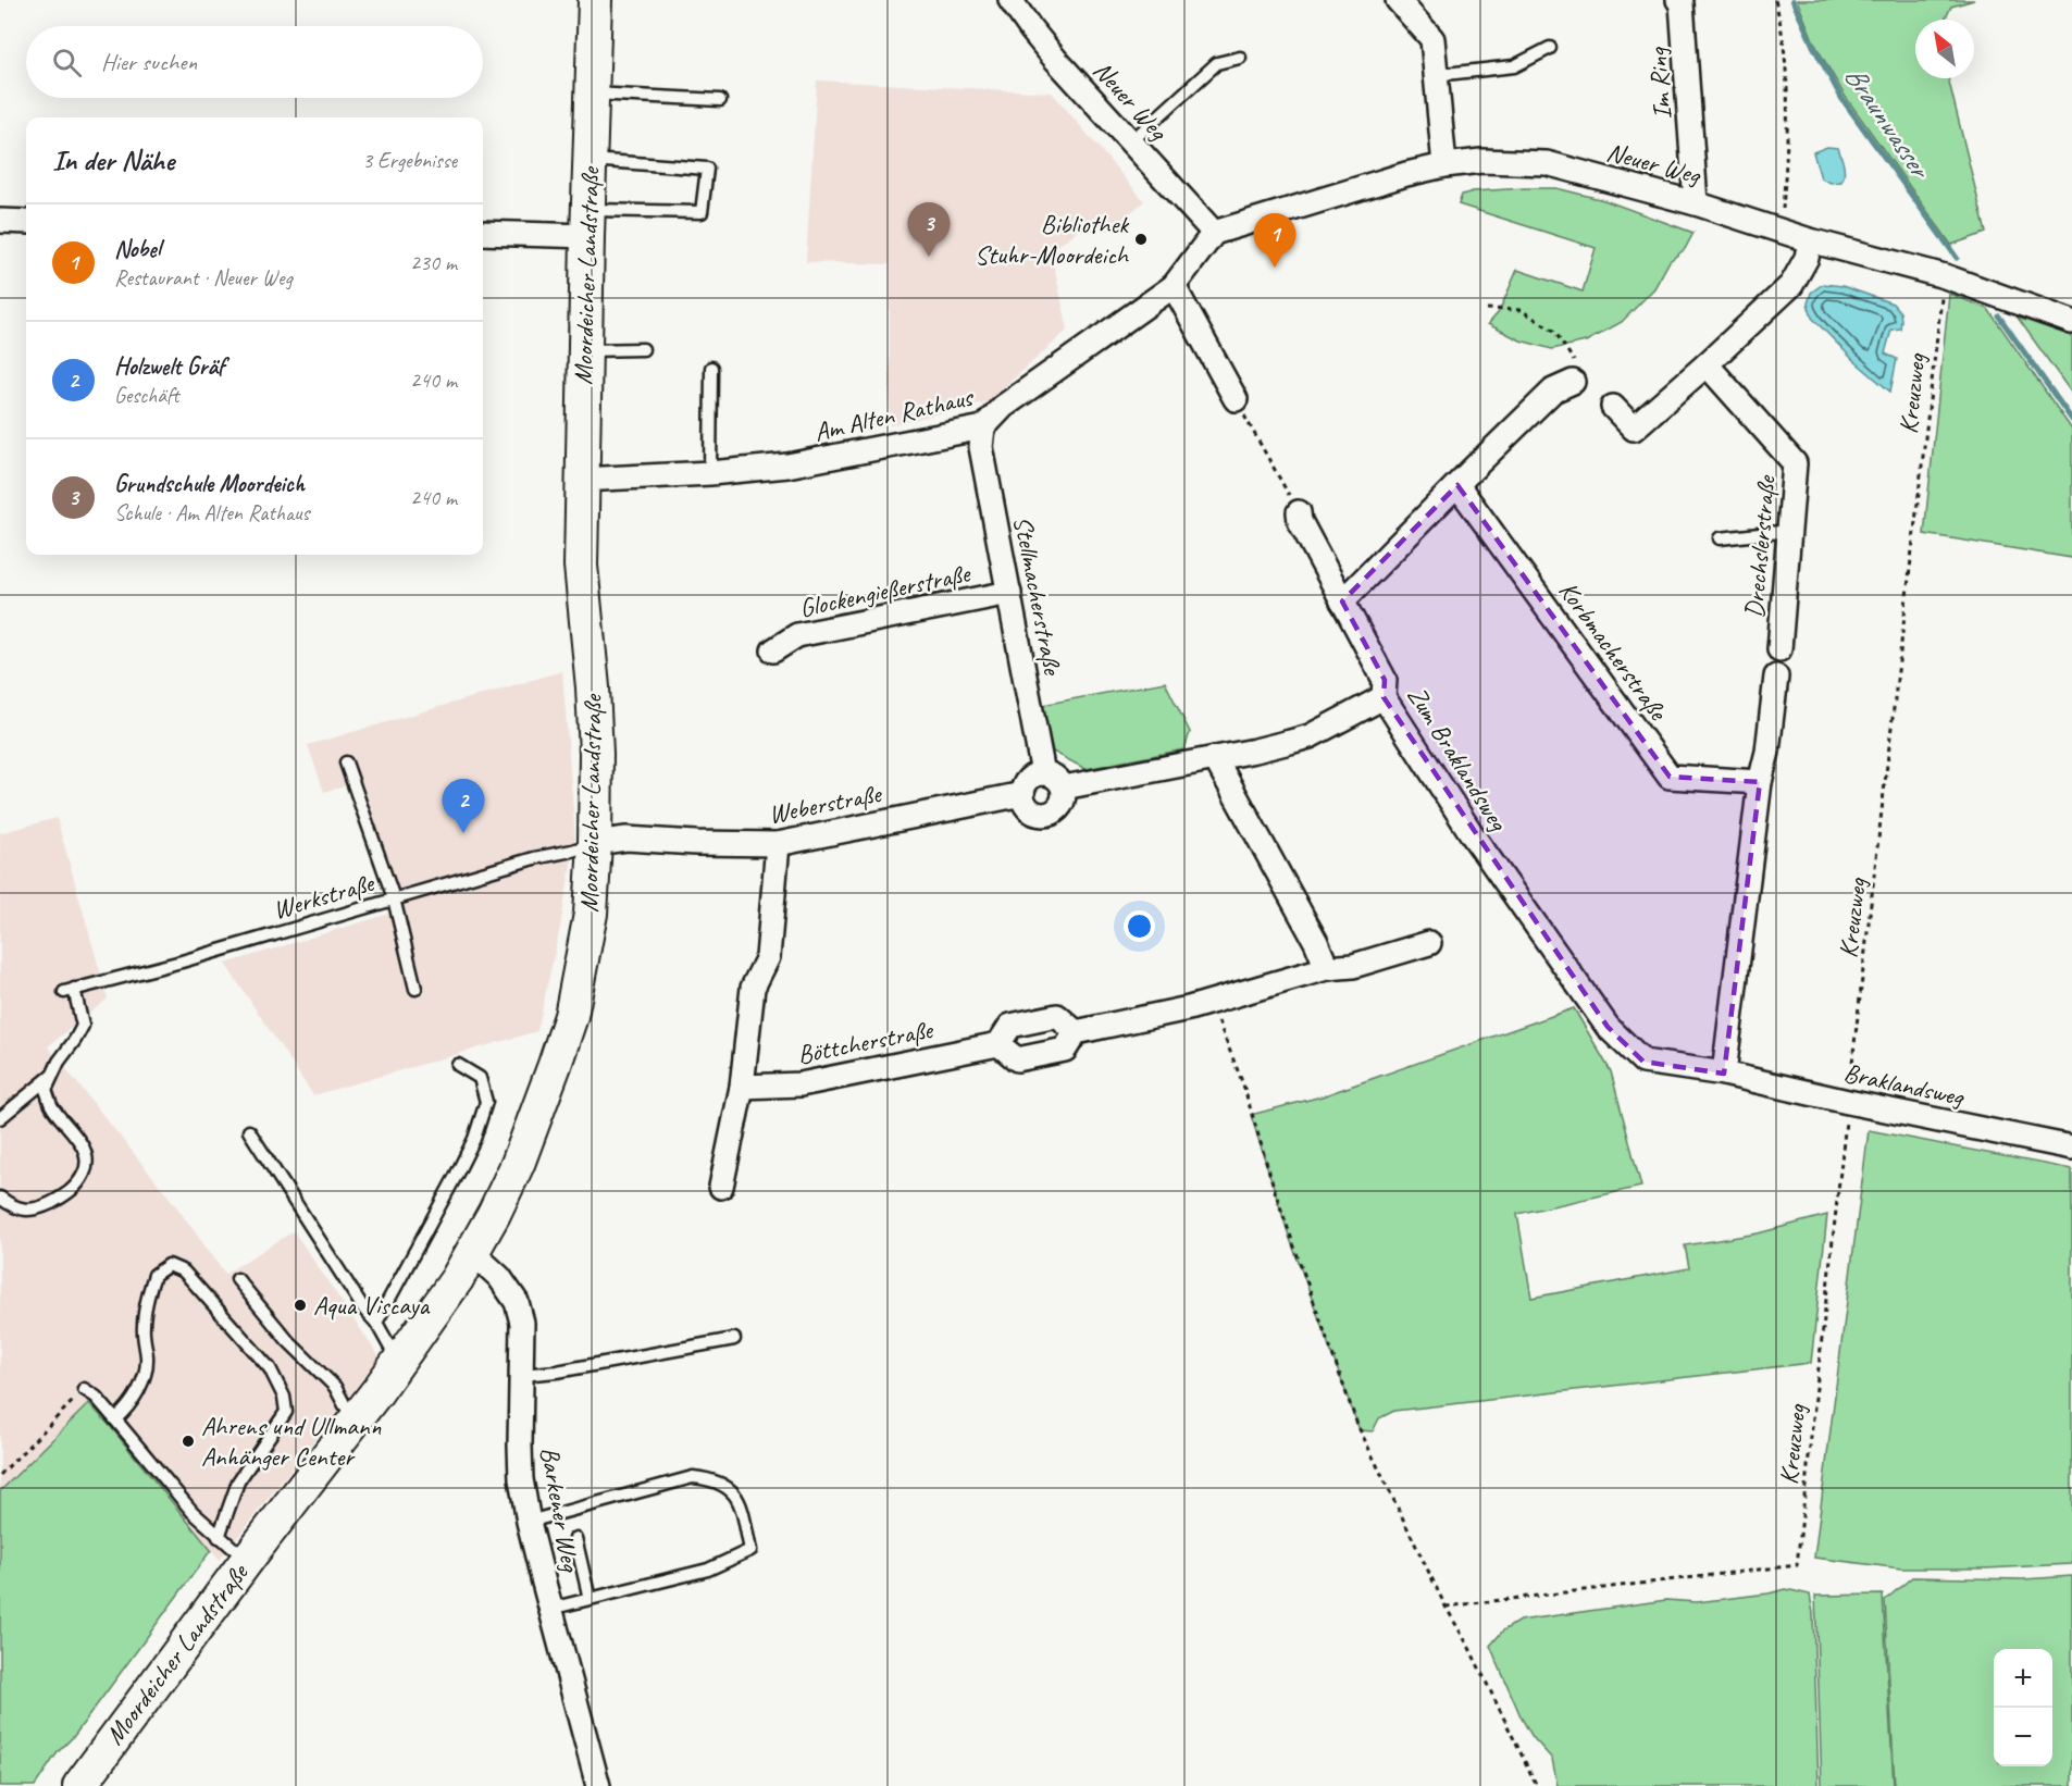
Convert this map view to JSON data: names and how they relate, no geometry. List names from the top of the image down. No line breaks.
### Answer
{"streets":{"main road":["Moordeicher Landstraße"],"street":["Im Ring","Neuer Weg","Am Alten Rathaus","Drechslerstraße","Glockengießerstraße","Stellmacherstraße","Korbmacherstraße","Zum Braklandsweg","Weberstraße","Böttcherstraße","Braklandsweg","Barkener Weg"],"lane":["Werkstraße"],"path":["Kreuzweg"]},"crossings":[["Im Ring","Neuer Weg"],["Neuer Weg","Kreuzweg"],["Moordeicher Landstraße","Am Alten Rathaus"],["Moordeicher Landstraße","Weberstraße"],["Moordeicher Landstraße","Werkstraße"],["Moordeicher Landstraße","Barkener Weg"],["Kreuzweg","Braklandsweg"],["Am Alten Rathaus","Stellmacherstraße"],["Glockengießerstraße","Stellmacherstraße"],["Stellmacherstraße","Weberstraße"],["Zum Braklandsweg","Braklandsweg"],["Weberstraße","Werkstraße"]],"water":["Braunwasser"],"places":["Bibliothek Stuhr-Moordeich","Aqua Viscaya","Ahrens und Ullmann Anhänger Center"],"north":"top left","page":{"search":"Hier suchen","heading":["In der Nähe","3 Ergebnisse"],"pins":["3","1","2"],"list":[{"mark":"1","name":"Nobel","note":"Restaurant · Neuer Weg","value":"230 m"},{"mark":"2","name":"Holzwelt Gräf","note":"Geschäft","value":"240 m"},{"mark":"3","name":"Grundschule Moordeich","note":"Schule · Am Alten Rathaus","value":"240 m"}],"map_buttons":["+","−"]}}
